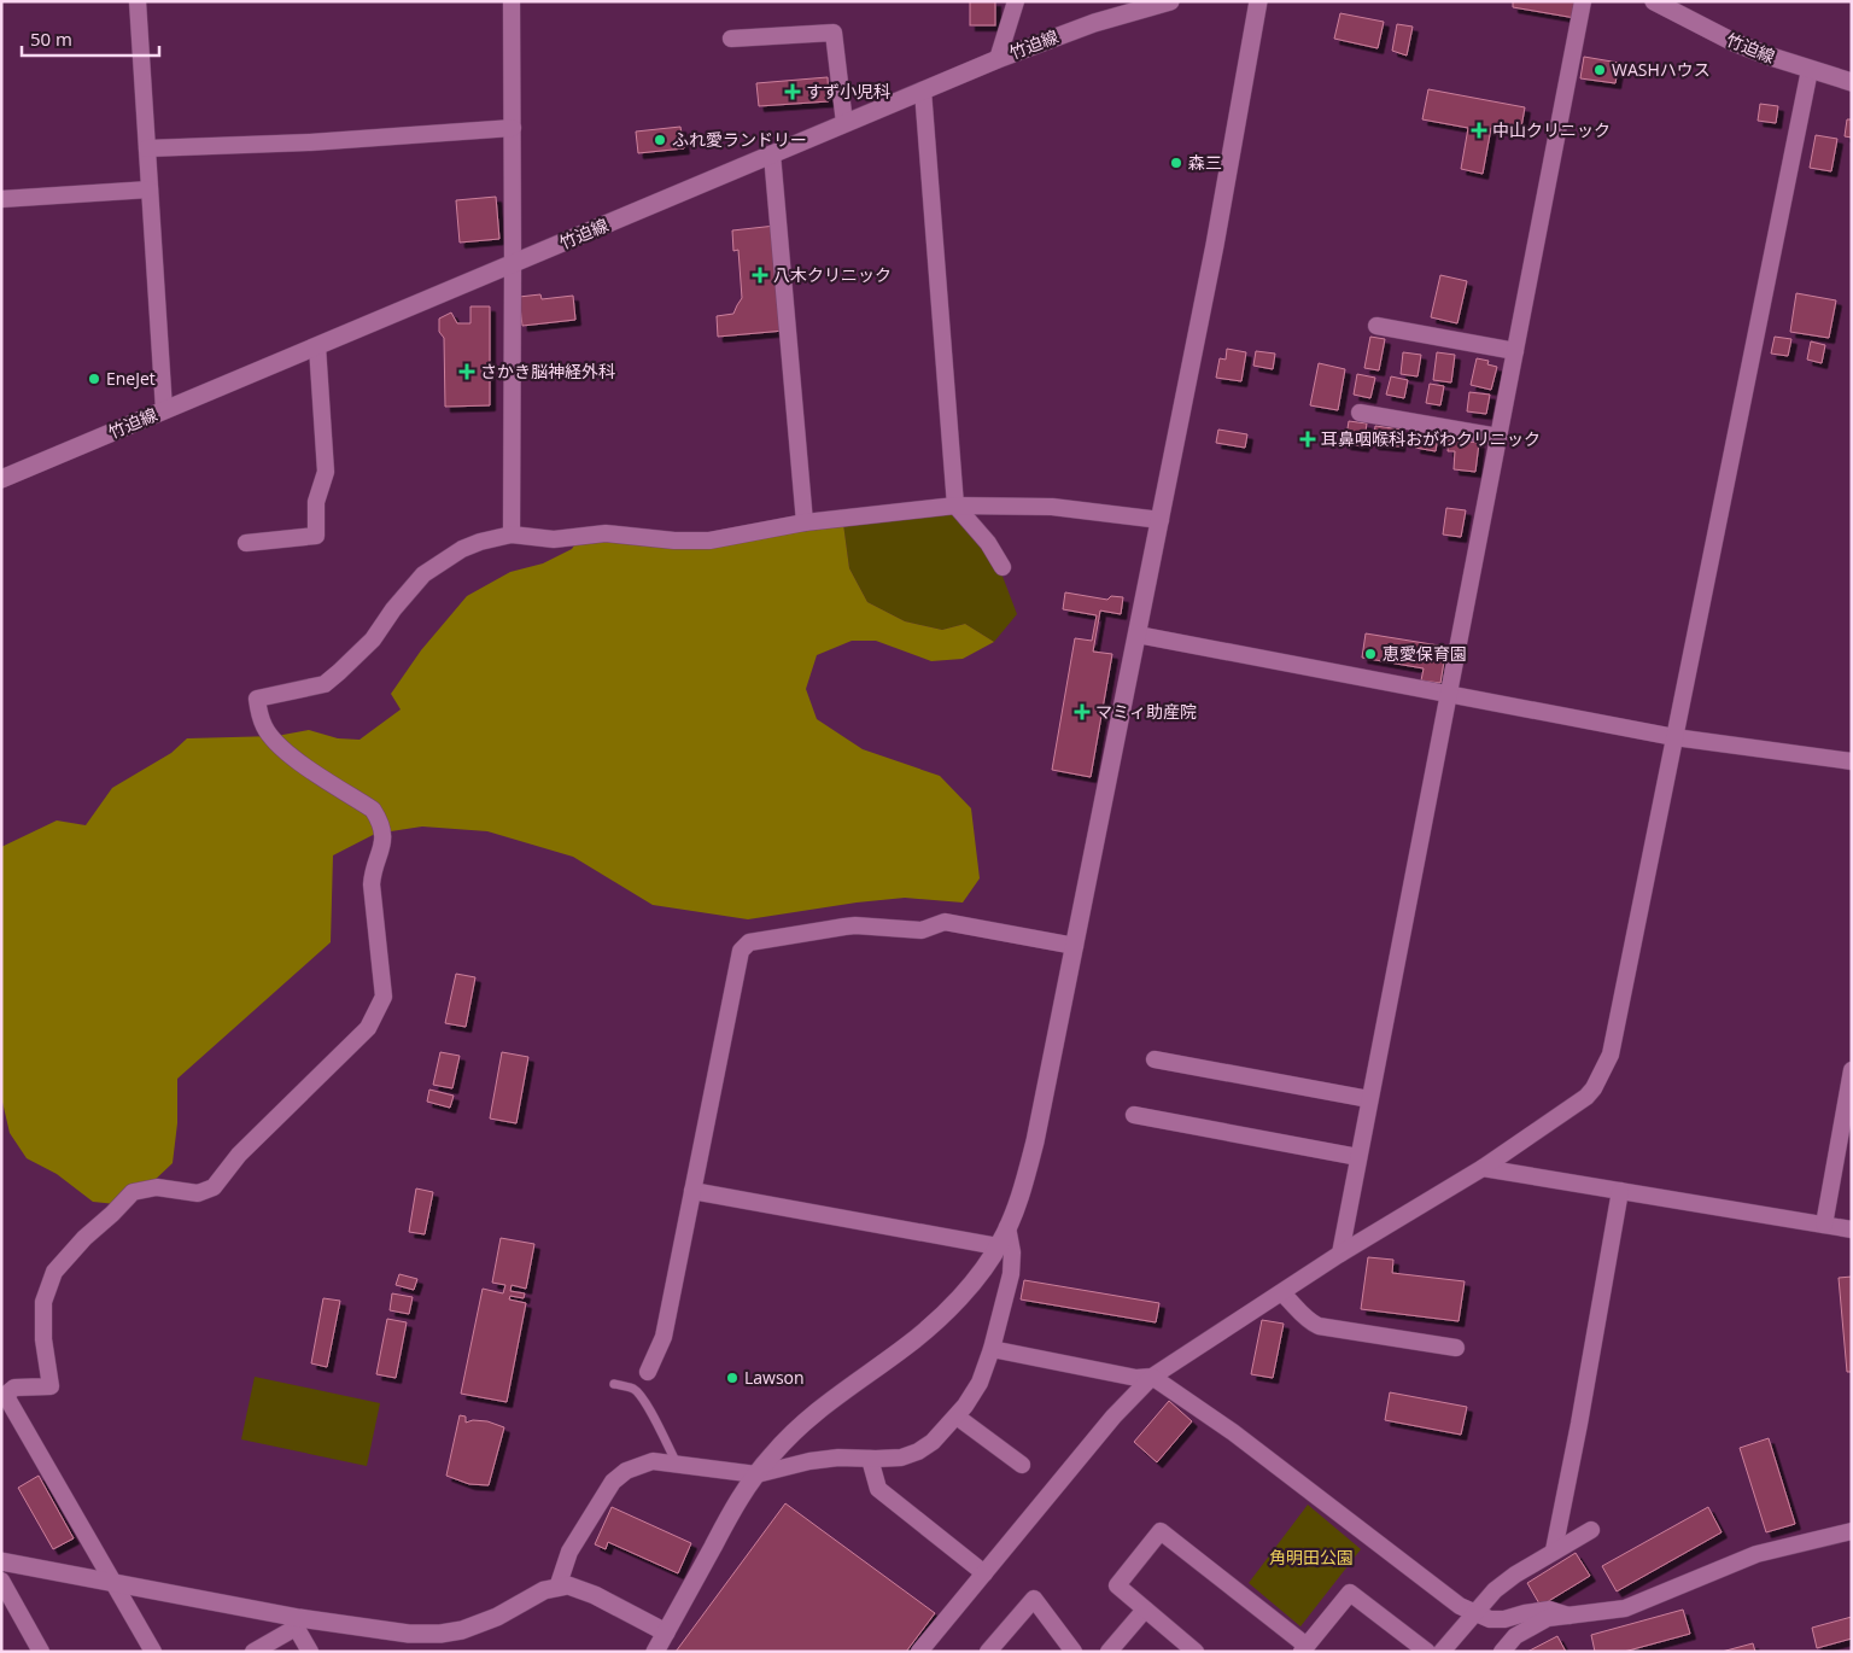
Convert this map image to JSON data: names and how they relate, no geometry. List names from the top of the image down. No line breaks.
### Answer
{"streets":{"street":["竹迫線"]},"parks":["角明田公園"],"places":{"other":["WASHハウス","ふれ愛ランドリー","森三","EneJet","恵愛保育園","Lawson"],"health":["すず小児科","中山クリニック","八木クリニック","さかき脳神経外科","耳鼻咽喉科おがわクリニック","マミィ助産院"]},"scale_bar":"50 m"}
